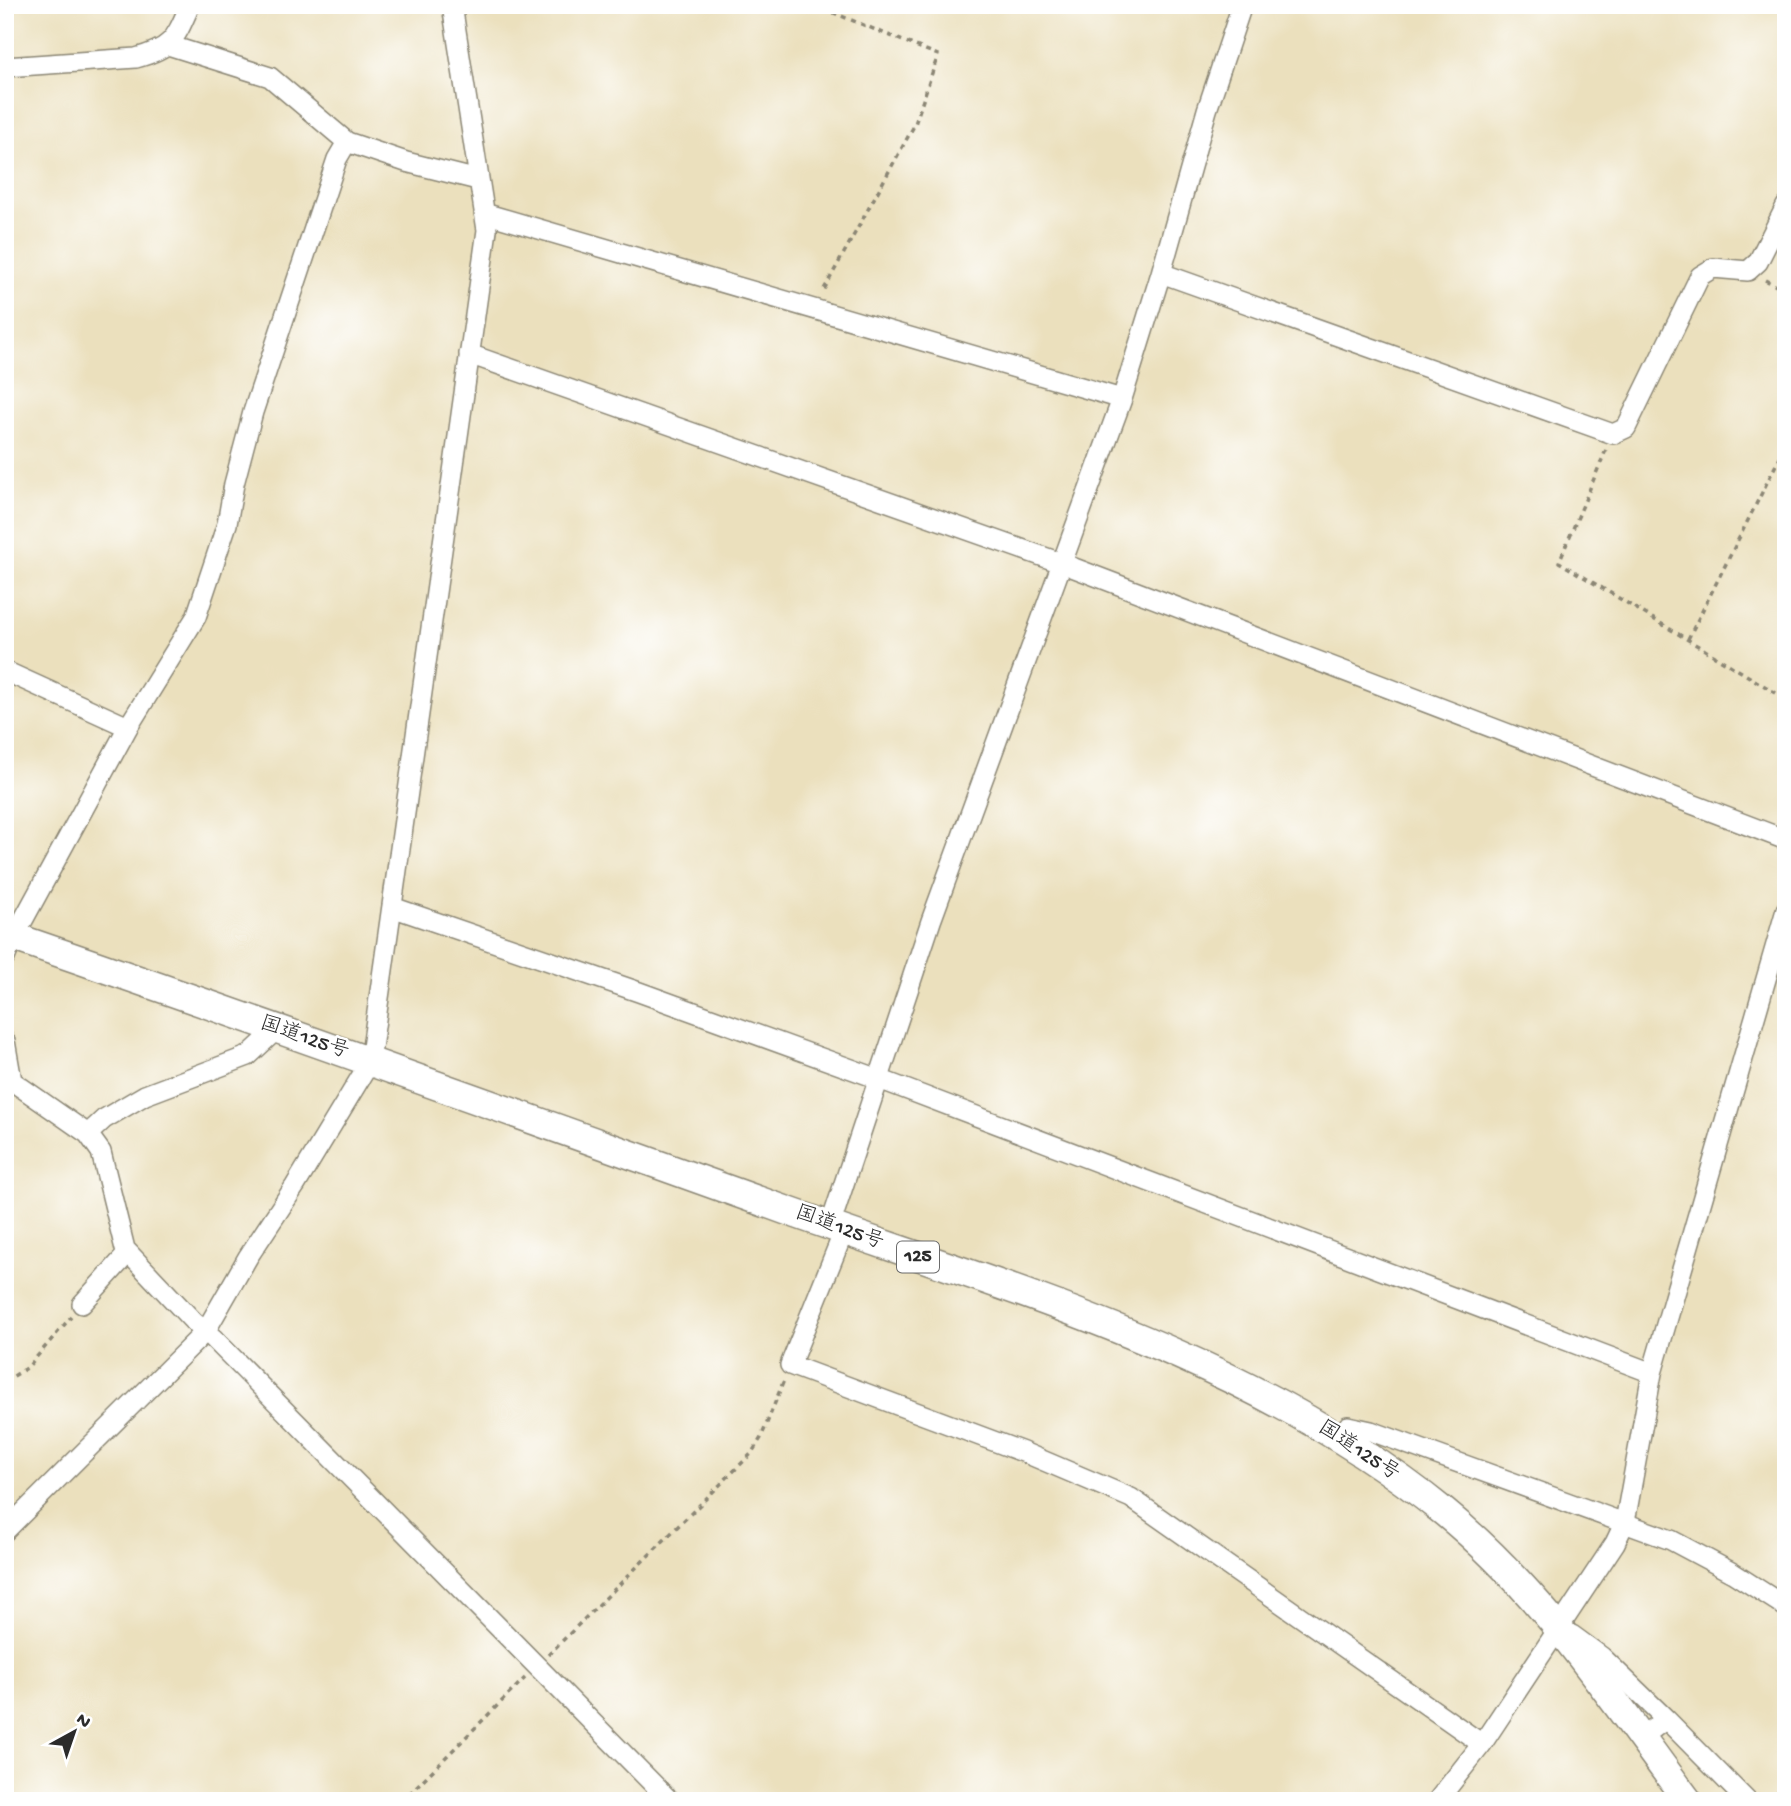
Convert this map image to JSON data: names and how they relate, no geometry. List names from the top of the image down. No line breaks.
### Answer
{"streets":{"highway":["国道125号","125"]},"north":"top right"}
